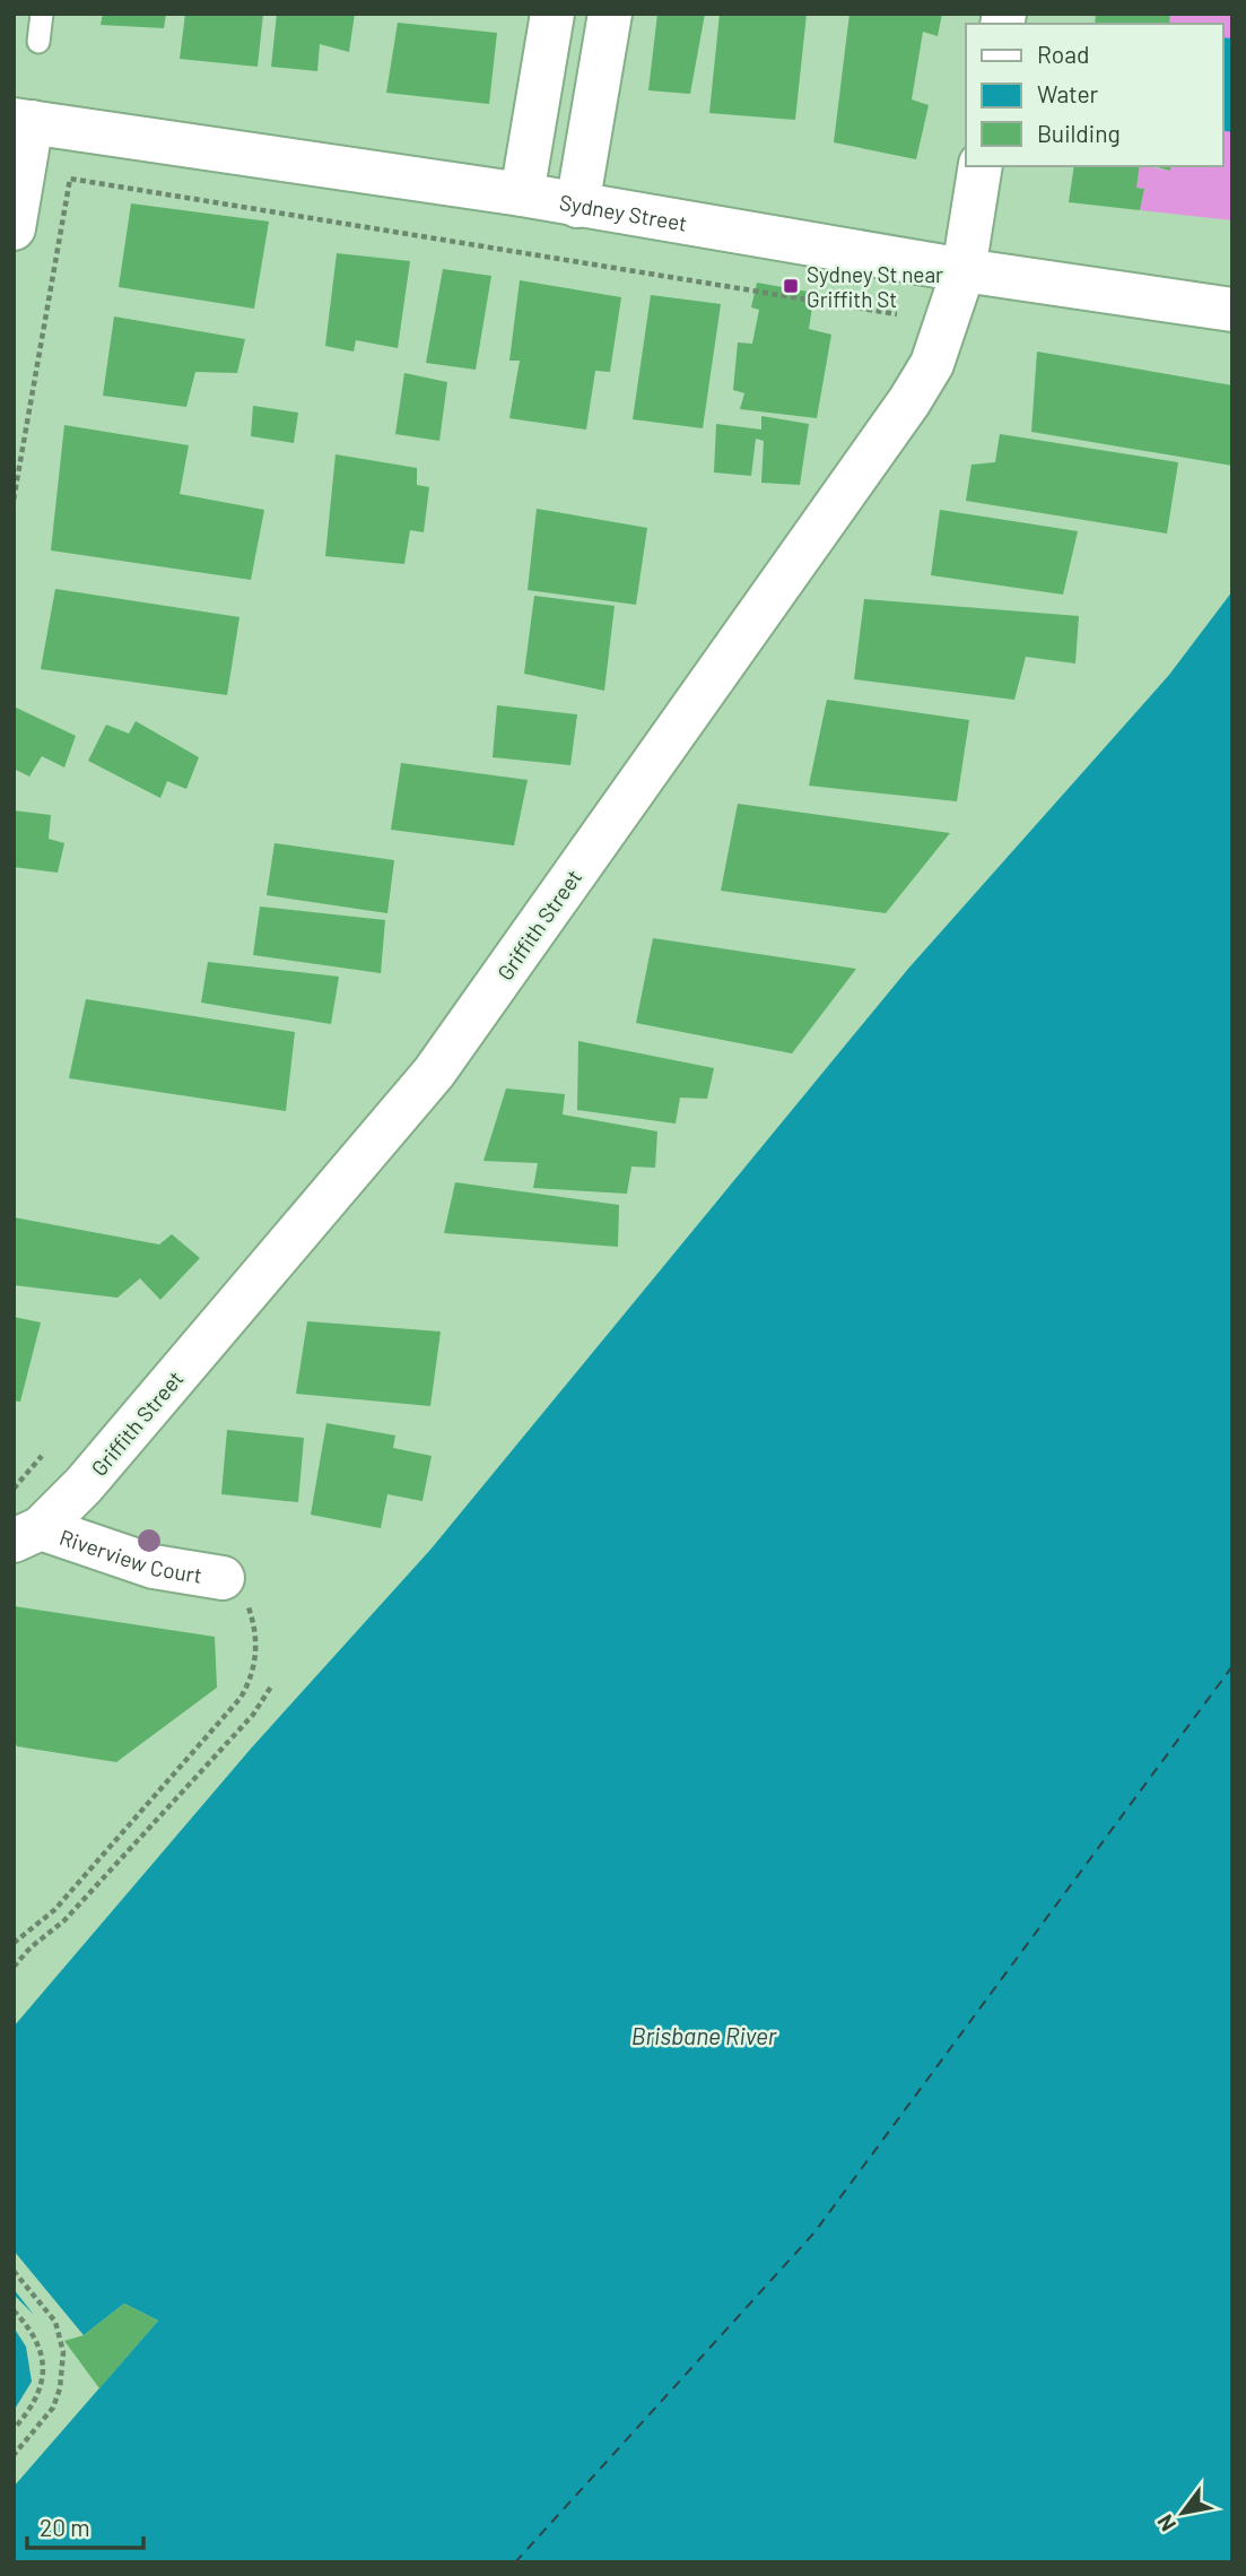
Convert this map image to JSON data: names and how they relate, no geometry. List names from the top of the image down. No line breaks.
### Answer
{"streets":{"street":["Sydney Street","Griffith Street","Riverview Court"]},"crossings":[["Sydney Street","Griffith Street"],["Griffith Street","Riverview Court"]],"water":["Brisbane River"],"places":{"transit":["Sydney St near Griffith St"]},"legend":["Road","Water","Building"],"scale_bar":"20 m","north":"bottom left"}
